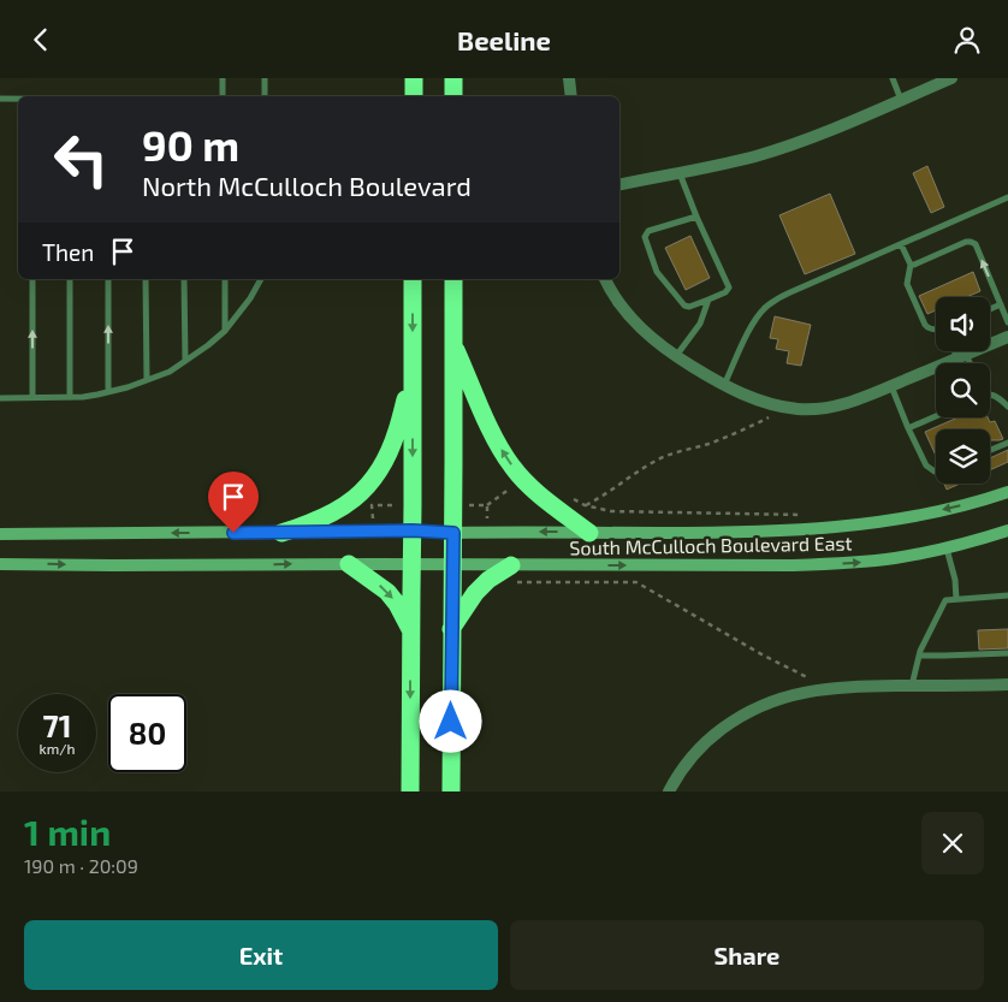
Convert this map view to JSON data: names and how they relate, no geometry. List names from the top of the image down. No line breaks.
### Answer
{"streets":{"main road":["South McCulloch Boulevard East"]},"page":{"header":"Beeline","turn":["90 m","North McCulloch Boulevard"],"then":"Then","speed":"71 km/h","limit":"80","heading":["1 min","190 m · 20:09"],"buttons":["Exit","Share"]}}
